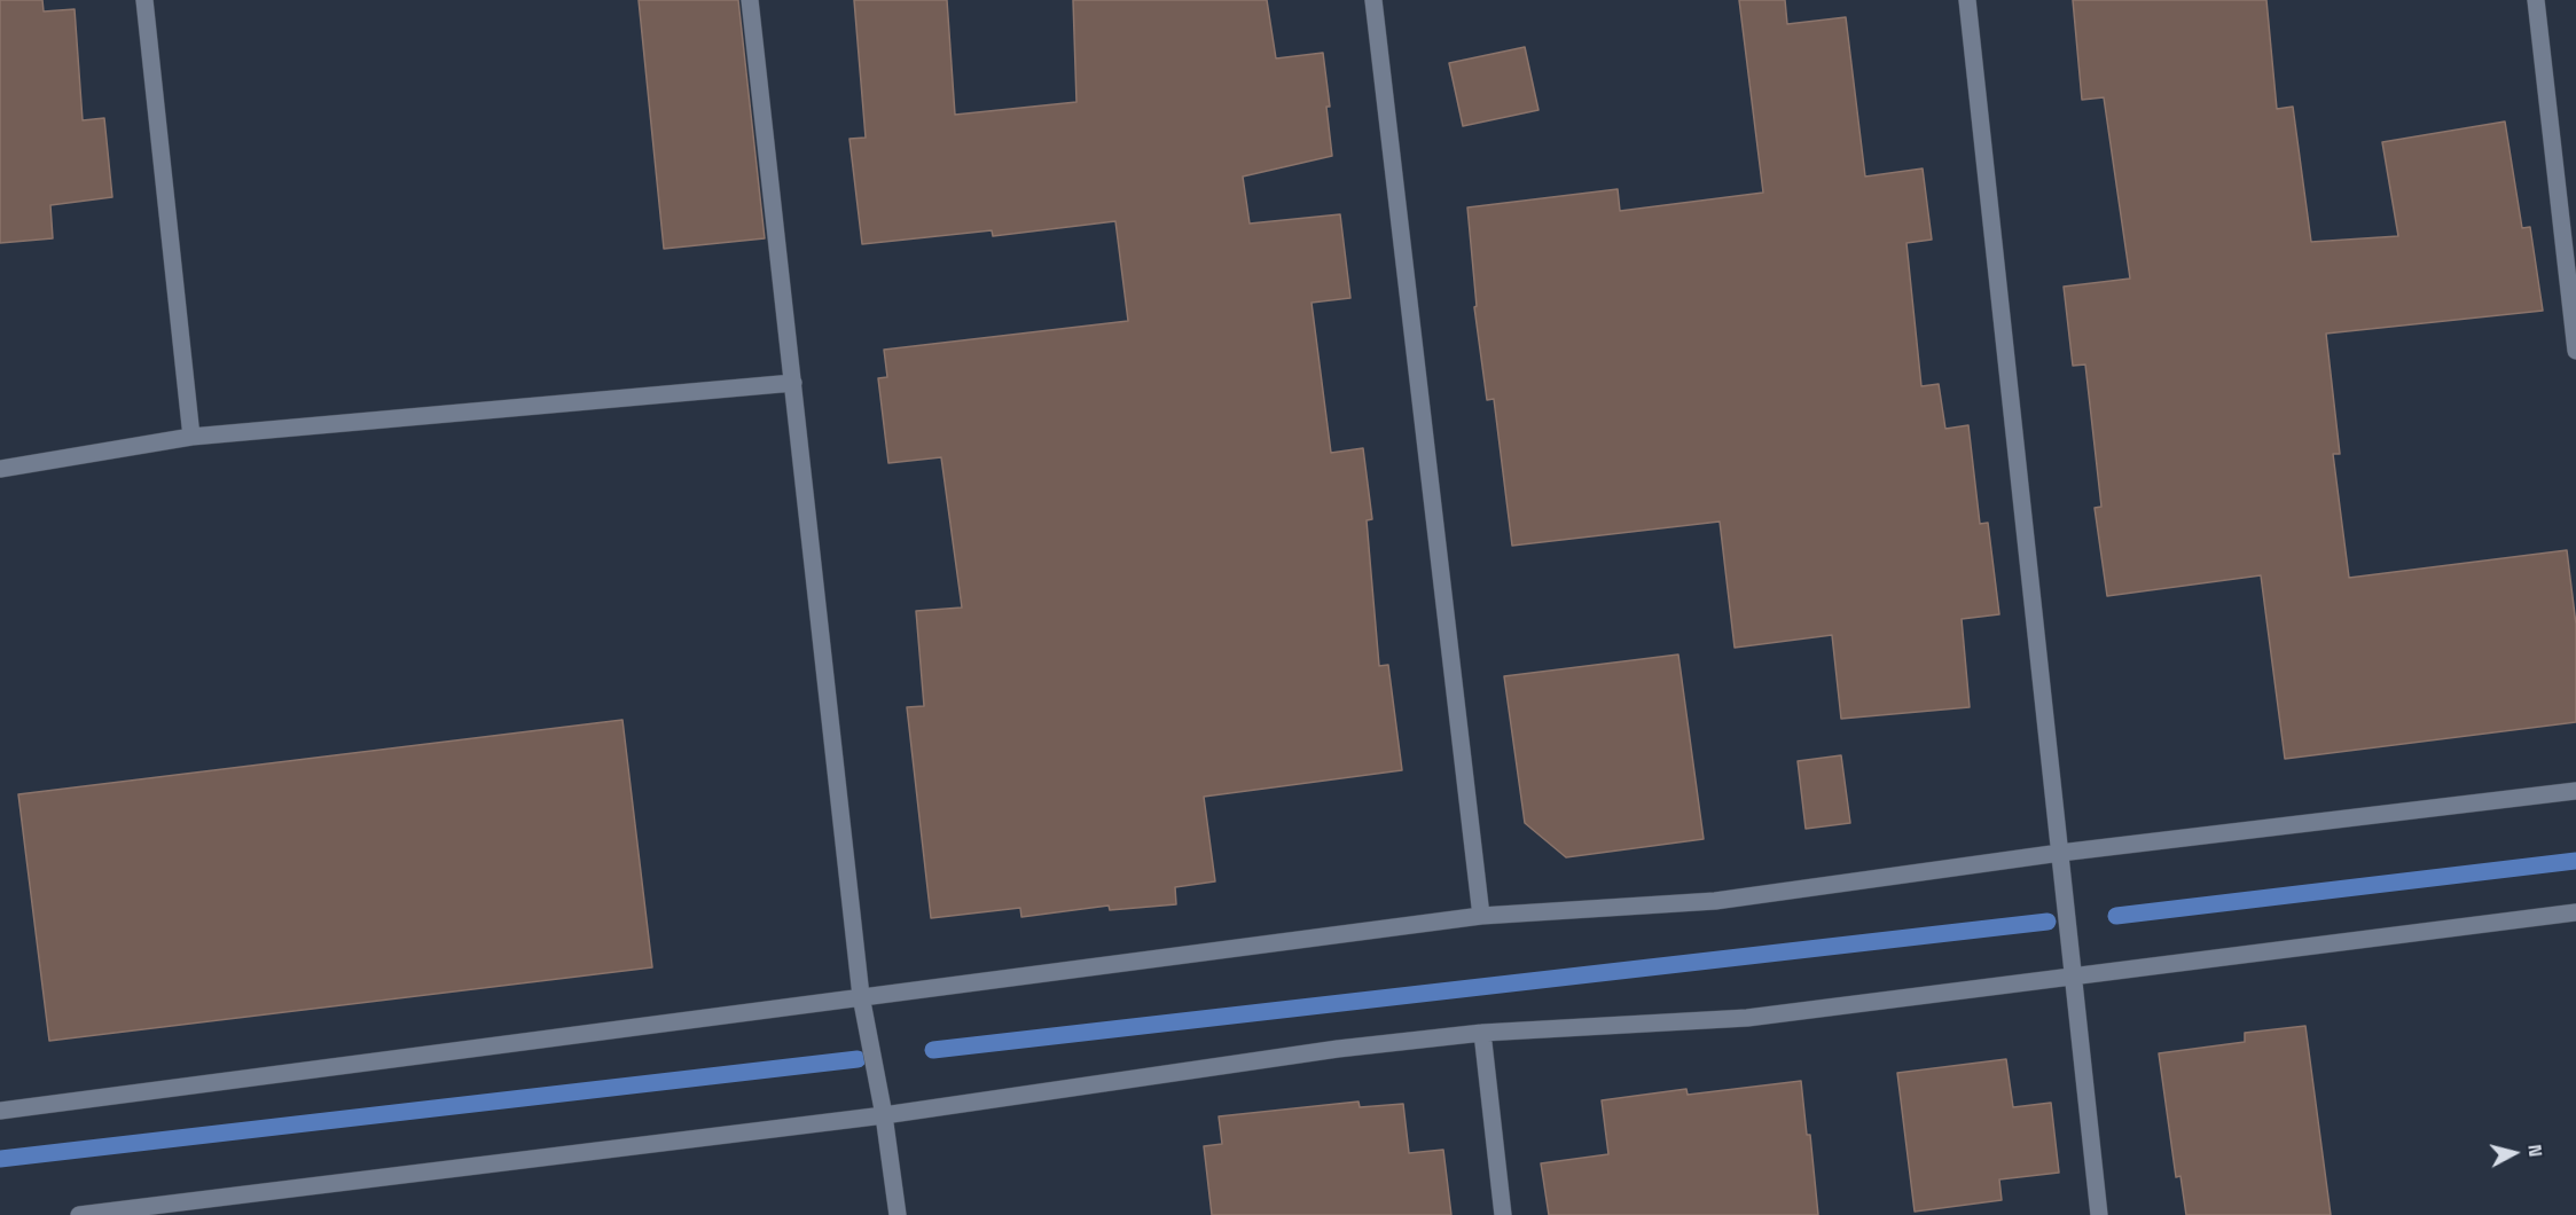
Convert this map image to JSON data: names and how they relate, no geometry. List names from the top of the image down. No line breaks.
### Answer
{"north":"right"}
